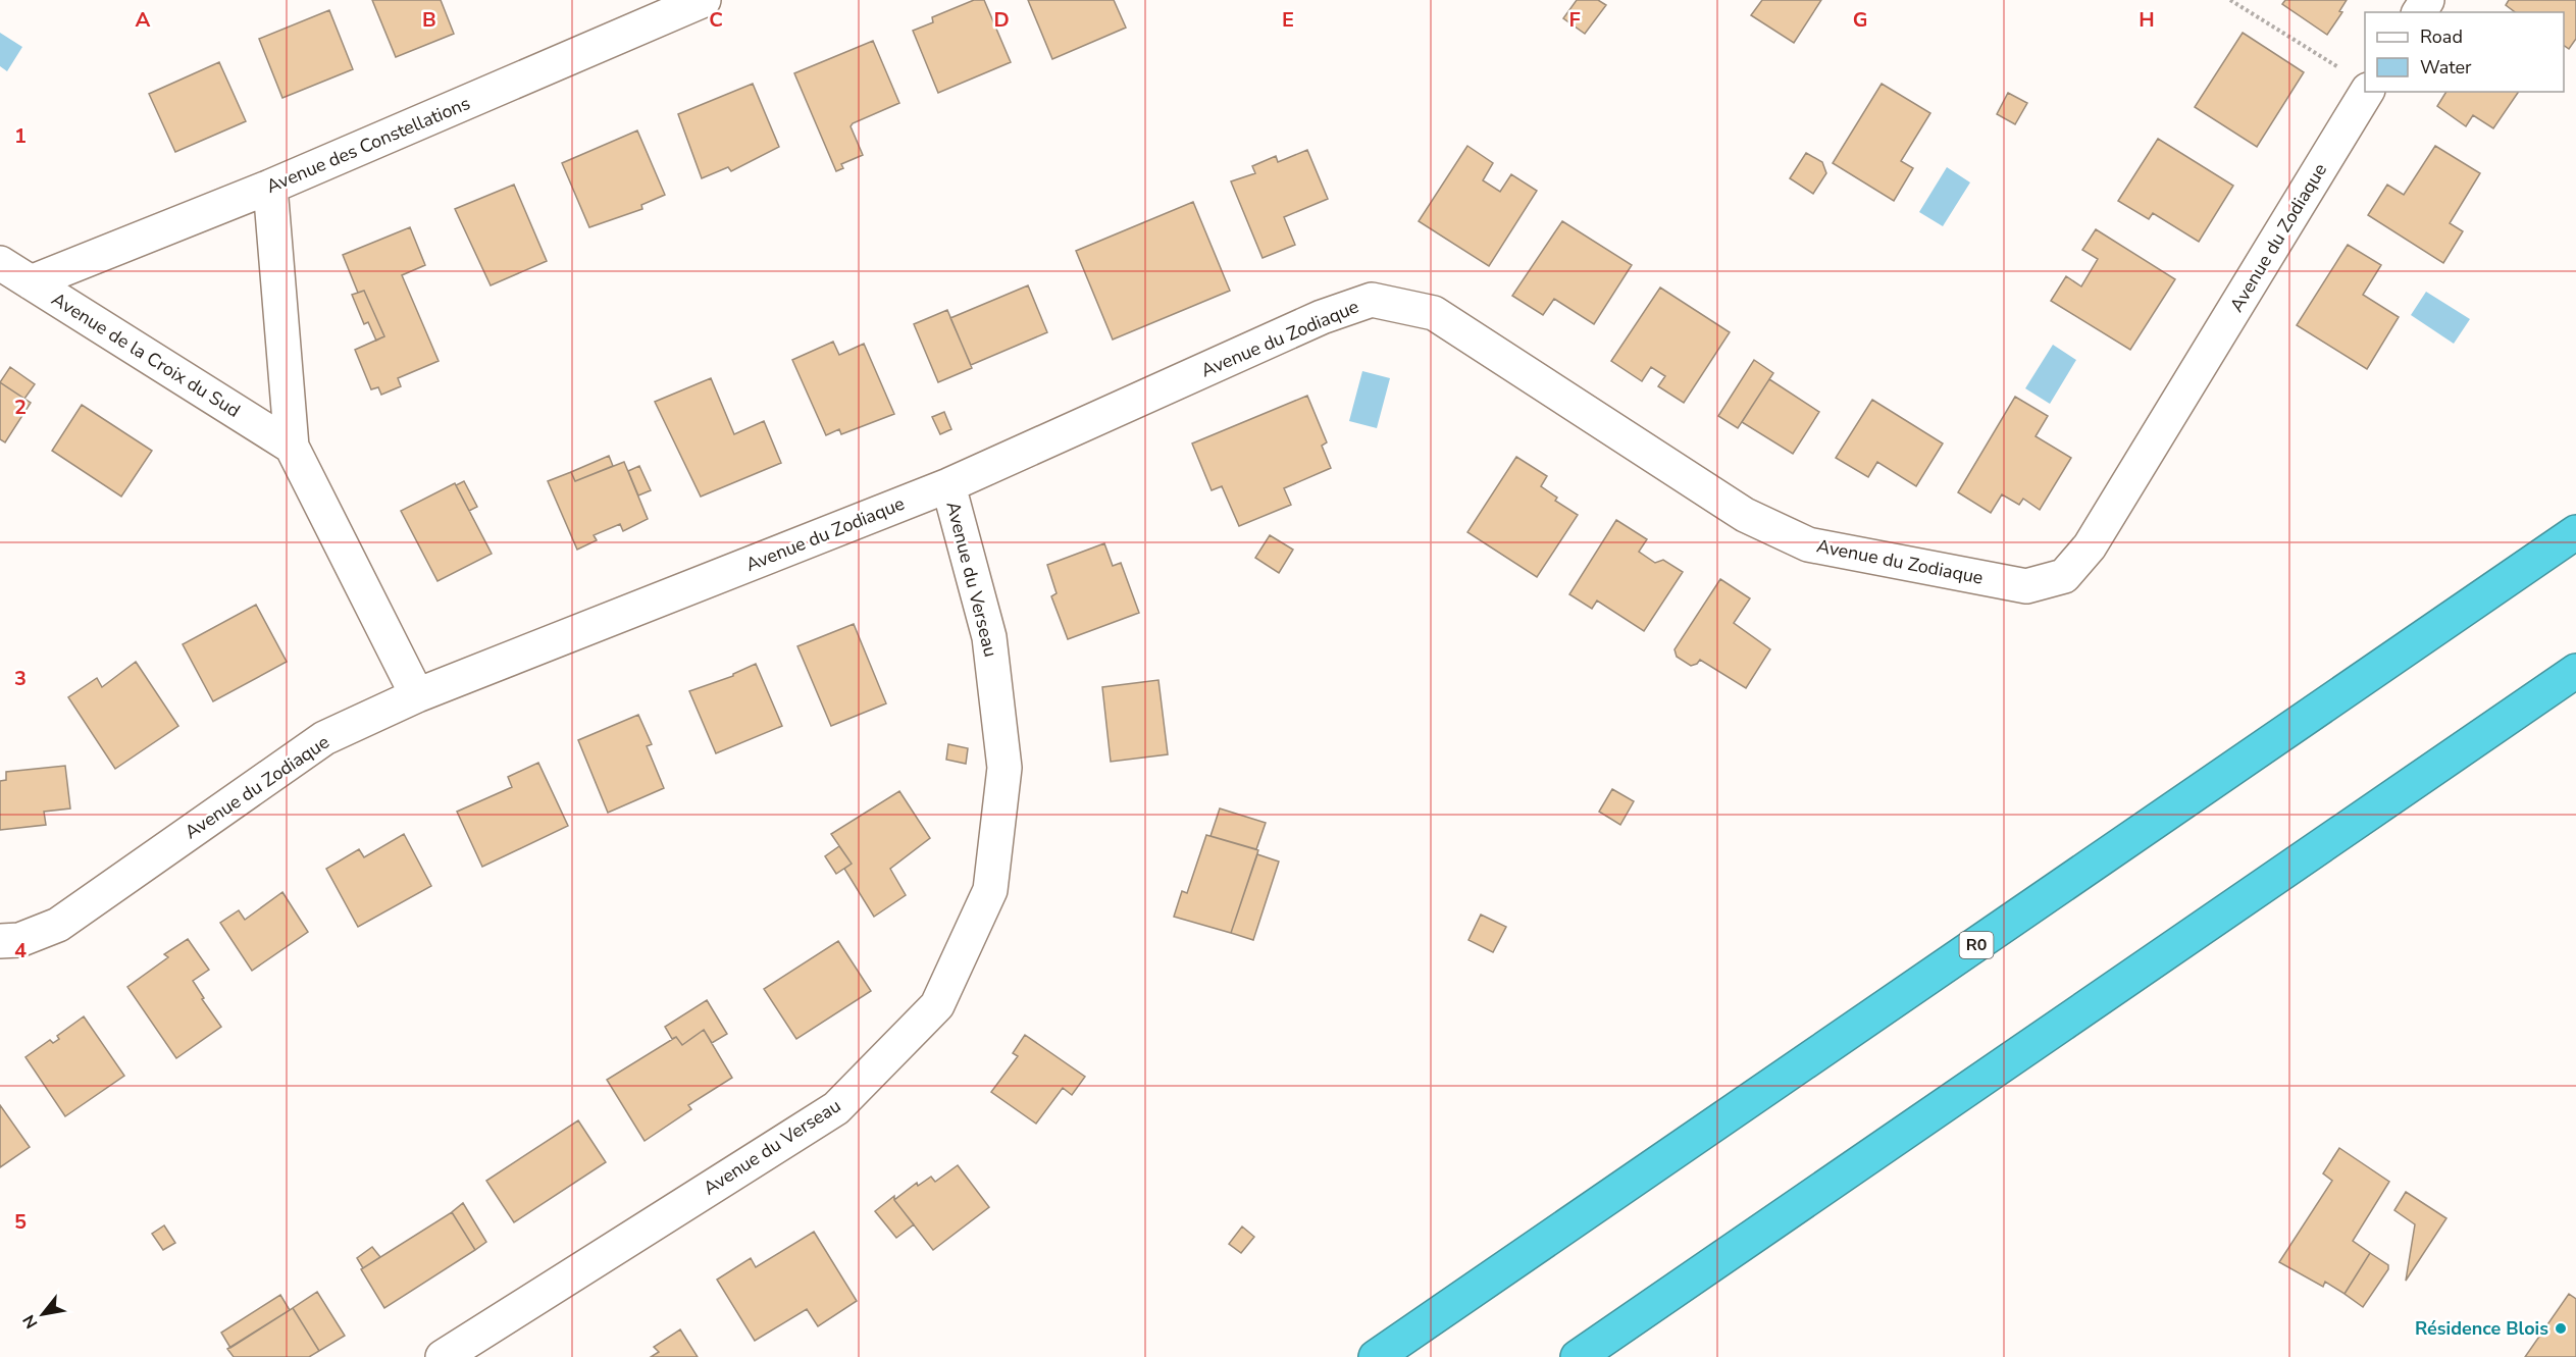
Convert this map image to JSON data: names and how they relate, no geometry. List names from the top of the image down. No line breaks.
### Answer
{"streets":{"highway":["R0"],"street":["Avenue des Constellations","Avenue du Zodiaque","Avenue de la Croix du Sud","Avenue du Verseau"]},"crossings":[["Avenue des Constellations","Avenue de la Croix du Sud"],["Avenue du Zodiaque","Avenue du Verseau"]],"places":["Résidence Blois"],"legend":["Road","Water"],"north":"bottom left","grid":{"columns":["A","B","C","D","E","F","G","H"],"rows":["1","2","3","4","5"]}}
